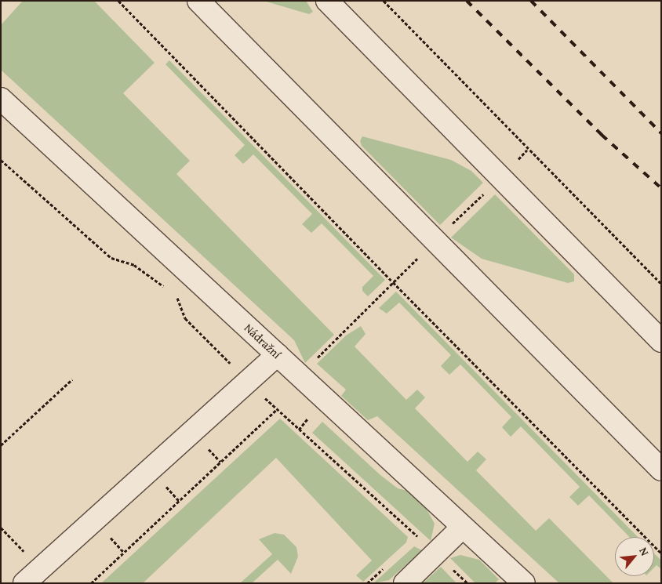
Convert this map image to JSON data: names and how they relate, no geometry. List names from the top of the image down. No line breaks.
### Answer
{"streets":{"street":["Nádražní"]},"north":"top right"}
